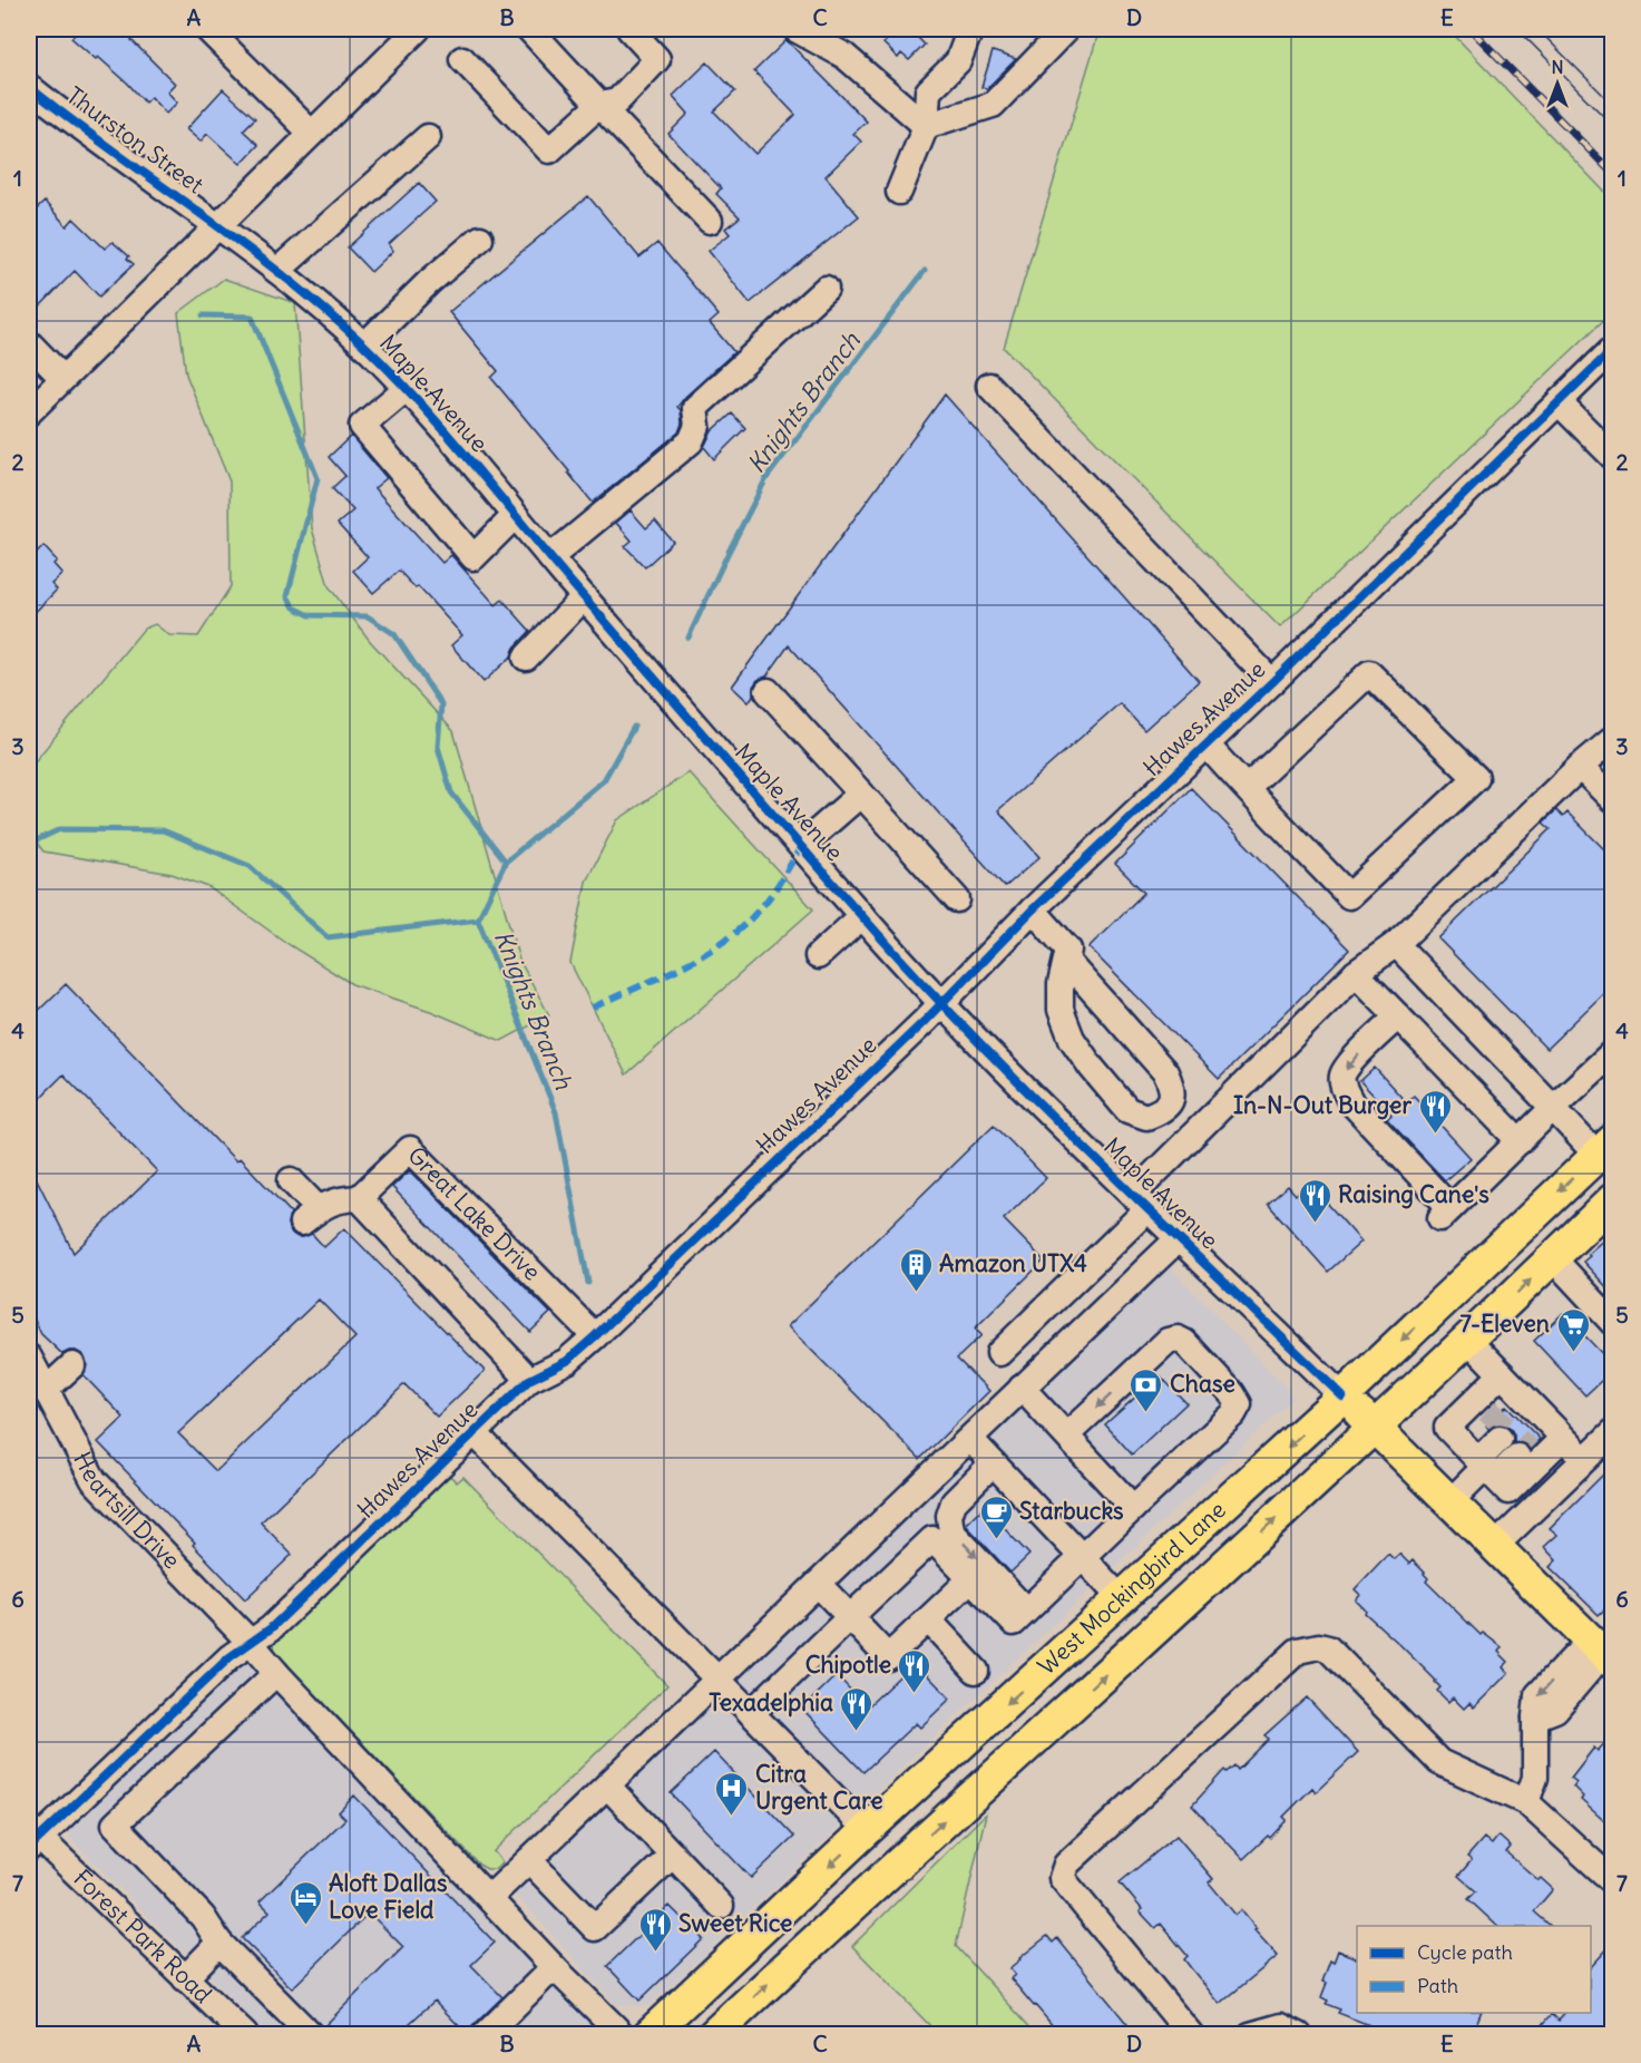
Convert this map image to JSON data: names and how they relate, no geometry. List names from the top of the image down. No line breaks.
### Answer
{"streets":{"main road":["Maple Avenue","West Mockingbird Lane"],"street":["Thurston Street","Hawes Avenue","Great Lake Drive","Heartsill Drive","Forest Park Road"]},"crossings":[["Thurston Street","Maple Avenue"],["Maple Avenue","Hawes Avenue"],["Maple Avenue","West Mockingbird Lane"],["Hawes Avenue","Great Lake Drive"],["Hawes Avenue","Heartsill Drive"],["Hawes Avenue","Forest Park Road"]],"water":["Knights Branch"],"places":{"restaurant":["In-N-Out Burger","Raising Cane's","Chipotle","Texadelphia","Sweet Rice"],"building":["Amazon UTX4"],"supermarket":["7-Eleven"],"bank":["Chase"],"cafe":["Starbucks"],"hospital":["Citra Urgent Care"],"hotel":["Aloft Dallas Love Field"]},"legend":["Cycle path","Path"],"north":"top","grid":{"columns":["A","B","C","D","E"],"rows":["1","2","3","4","5","6","7"]}}
